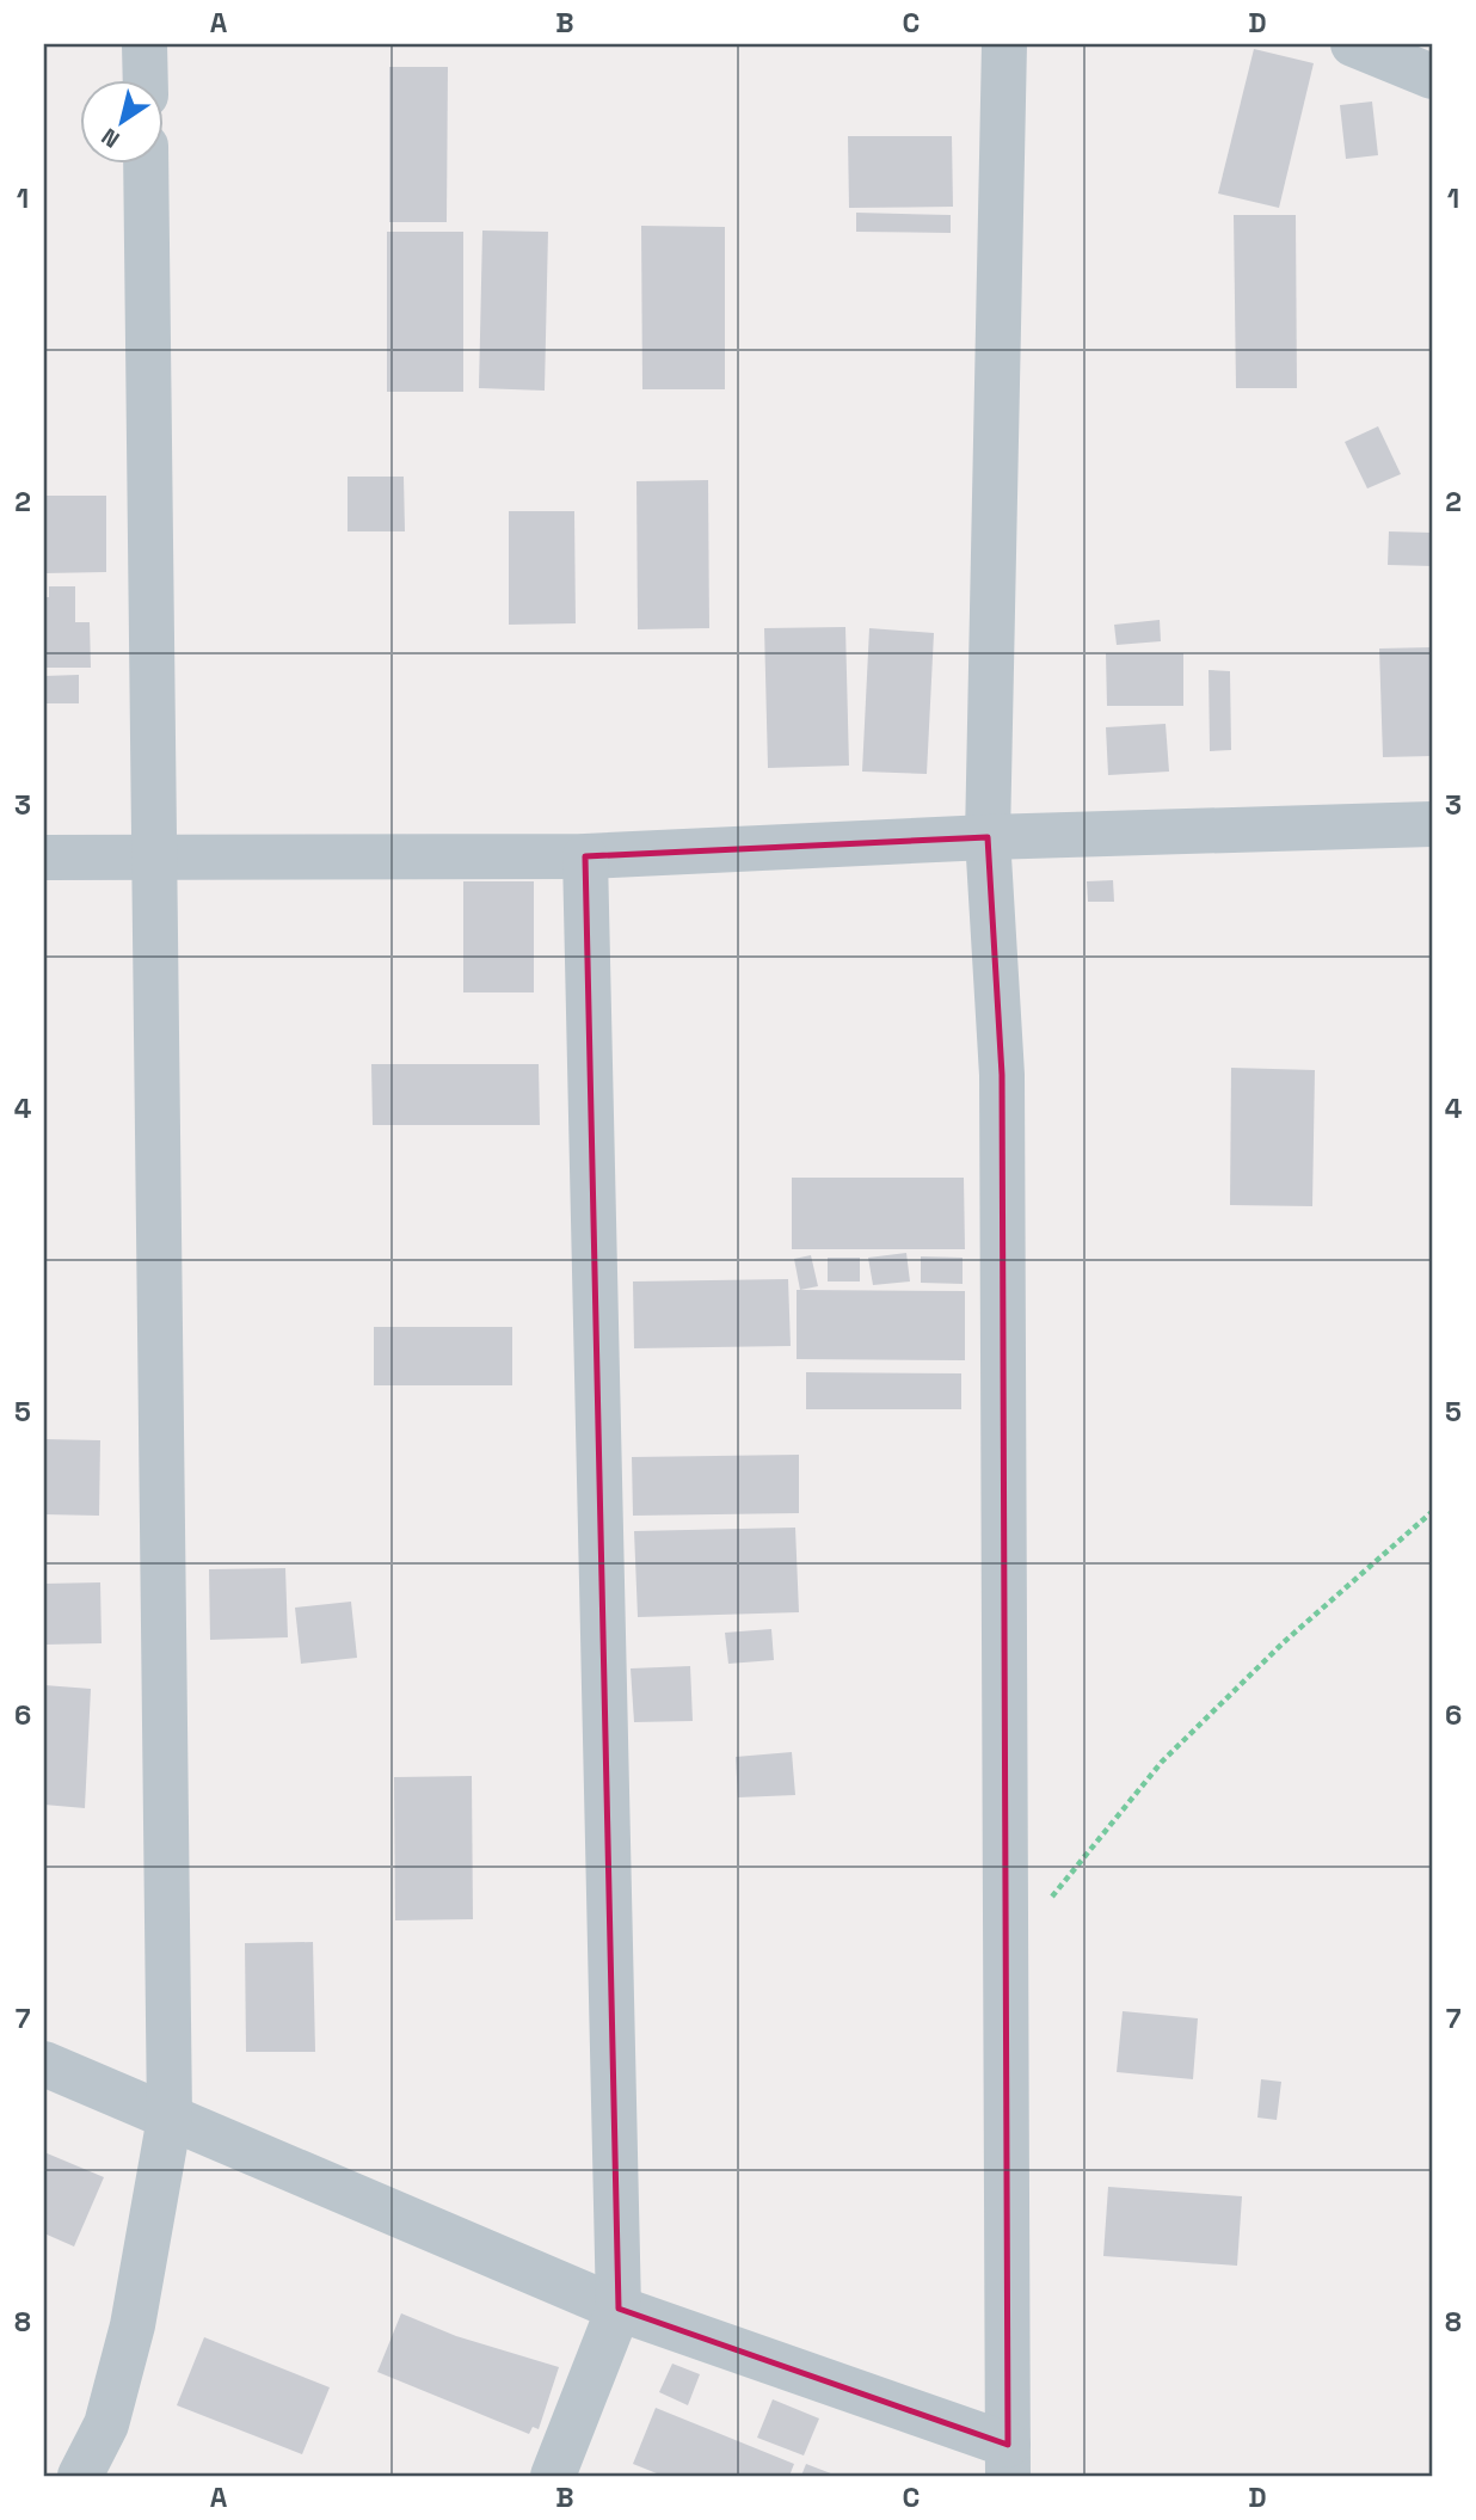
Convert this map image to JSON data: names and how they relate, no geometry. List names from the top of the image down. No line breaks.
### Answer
{"north":"bottom left","grid":{"columns":["A","B","C","D"],"rows":["1","2","3","4","5","6","7","8"]}}
